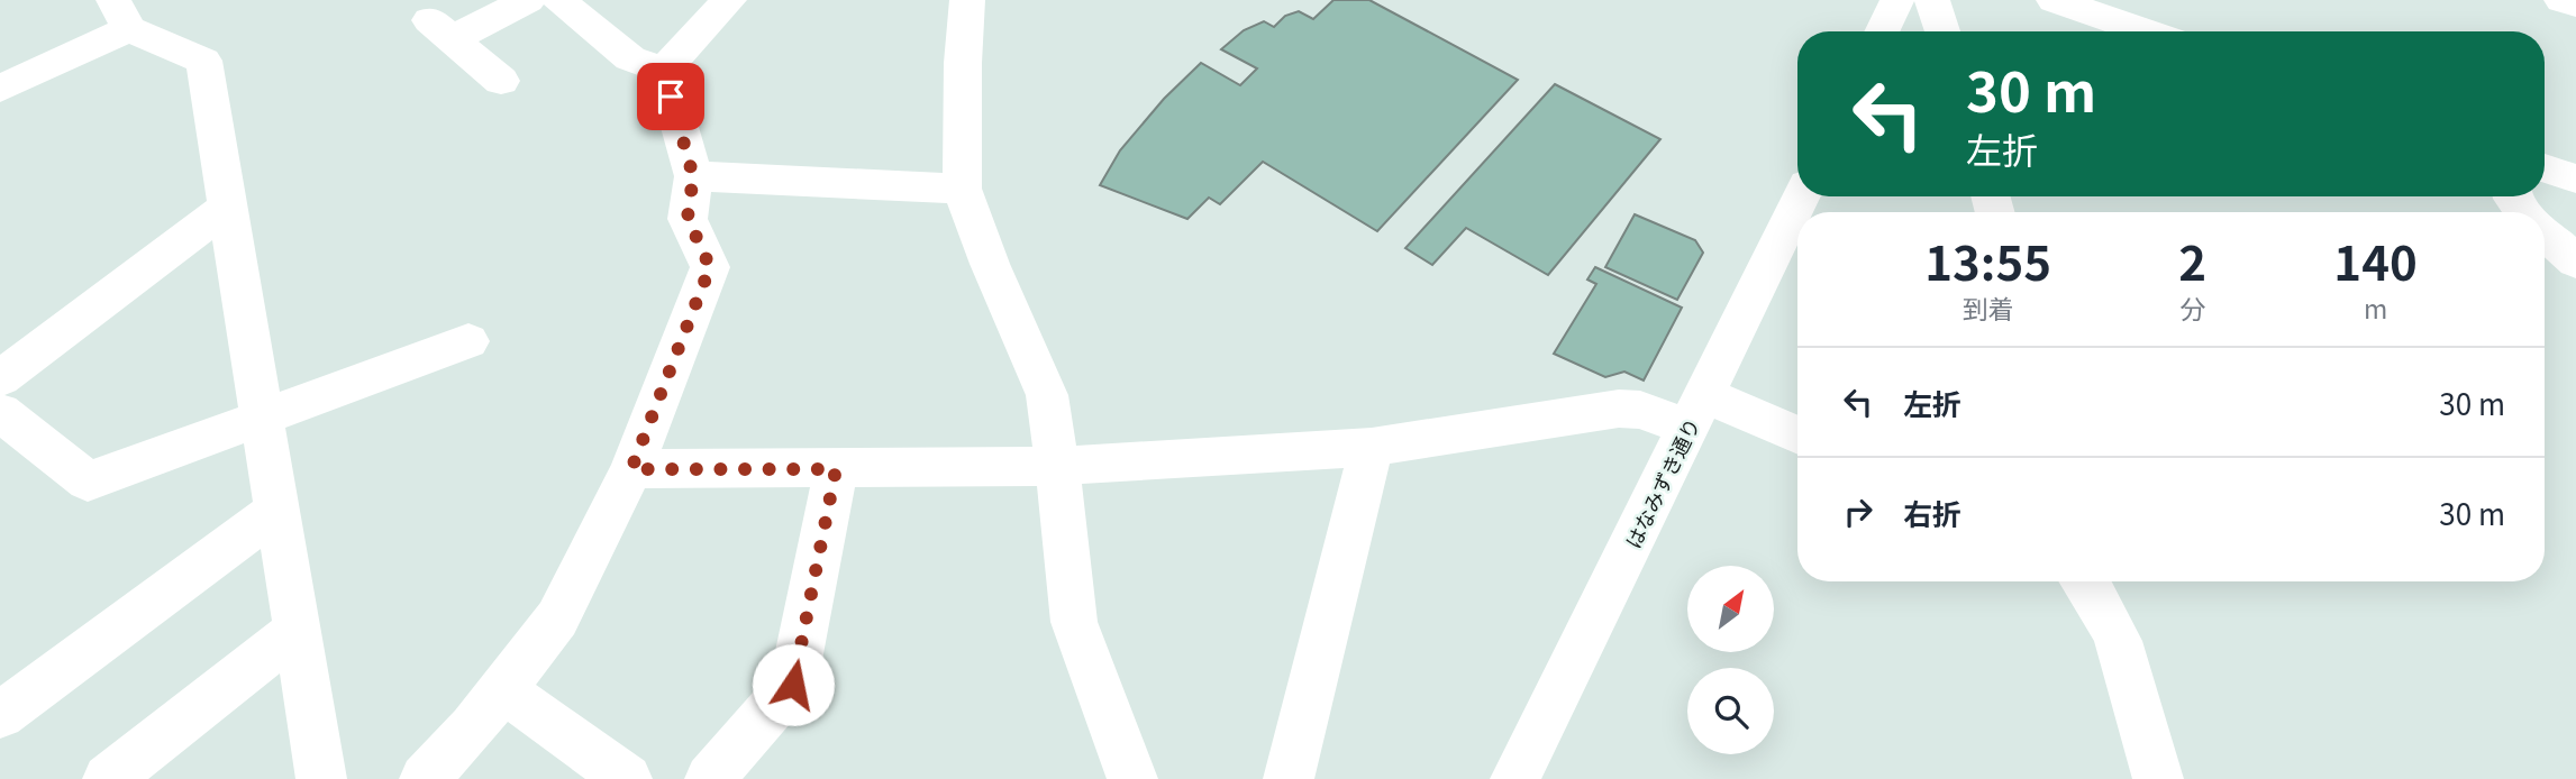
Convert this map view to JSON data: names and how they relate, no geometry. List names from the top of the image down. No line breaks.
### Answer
{"streets":{"street":["はなみずき通り"]},"north":"top right","page":{"turn":["30 m","左折"],"eta":["13:55","到着","2","分","140","m"],"list":[{"name":"左折","value":"30 m"},{"name":"右折","value":"30 m"}]}}
